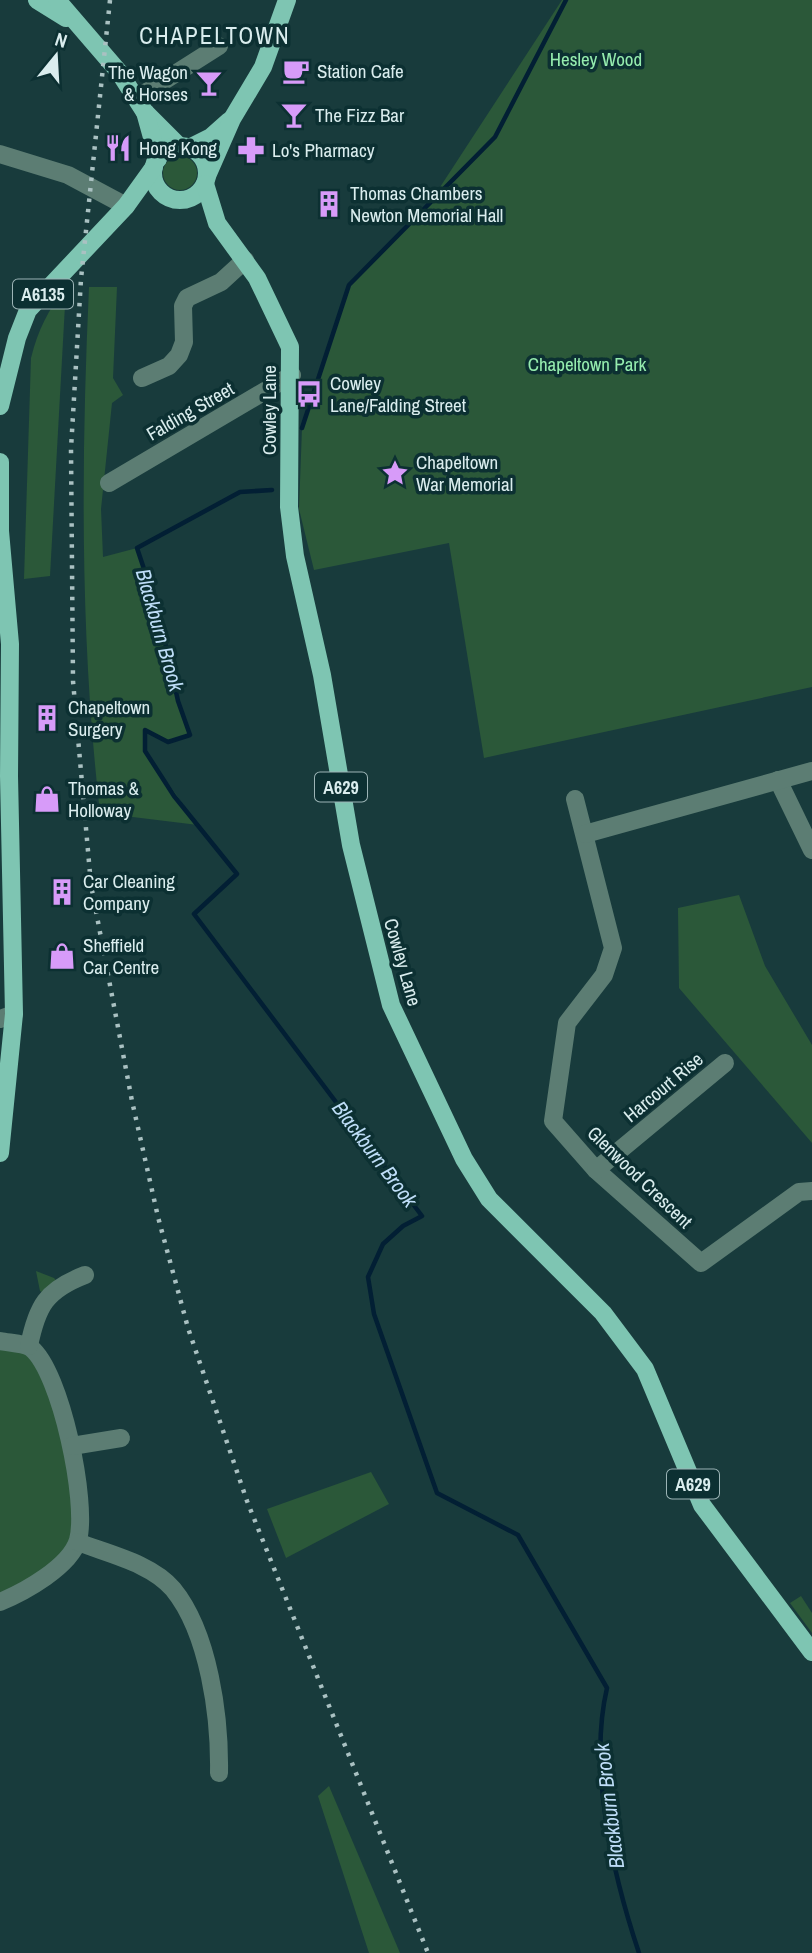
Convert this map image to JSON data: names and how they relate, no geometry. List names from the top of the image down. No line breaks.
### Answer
{"streets":{"main road":["A6135","Cowley Lane","A629"],"street":["Falding Street","Harcourt Rise","Glenwood Crescent"]},"crossings":[["A6135","Cowley Lane"],["Cowley Lane","Falding Street"],["Harcourt Rise","Glenwood Crescent"]],"districts":["CHAPELTOWN"],"water":["Blackburn Brook"],"parks":["Hesley Wood","Chapeltown Park"],"places":{"cafe":["Station Cafe"],"bar":["The Wagon & Horses","The Fizz Bar"],"restaurant":["Hong Kong"],"pharmacy":["Lo's Pharmacy"],"building":["Thomas Chambers Newton Memorial Hall","Chapeltown Surgery","Car Cleaning Company"],"bus stop":["Cowley Lane/Falding Street"],"place":["Chapeltown War Memorial"],"shop":["Thomas & Holloway","Sheffield Car Centre"]},"north":"top"}
